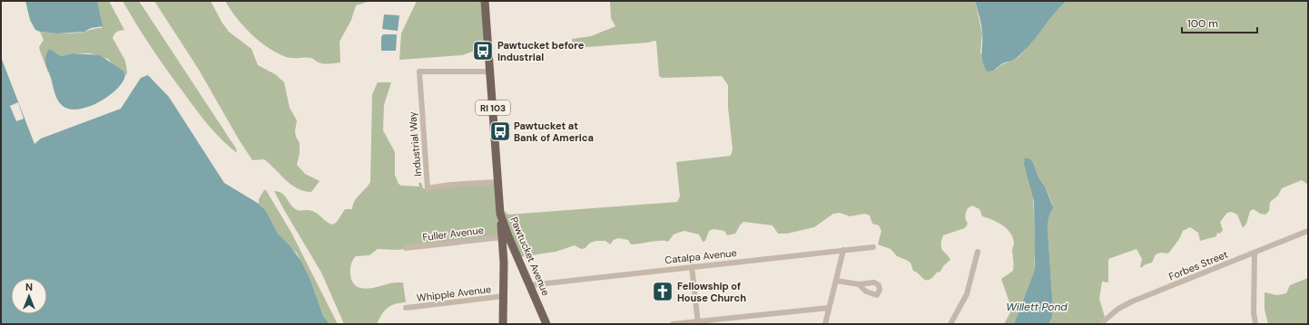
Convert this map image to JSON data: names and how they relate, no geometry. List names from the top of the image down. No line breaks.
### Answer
{"streets":{"main road":["RI 103","Pawtucket Avenue"],"street":["Industrial Way","Fuller Avenue","Catalpa Avenue","Forbes Street","Whipple Avenue"]},"crossings":[["RI 103","Fuller Avenue"],["RI 103","Pawtucket Avenue"],["RI 103","Whipple Avenue"],["Industrial Way","Pawtucket Avenue"],["Fuller Avenue","Pawtucket Avenue"],["Pawtucket Avenue","Catalpa Avenue"]],"water":["Willett Pond"],"places":{"bus stop":["Pawtucket before Industrial","Pawtucket at Bank of America"],"church":["Fellowship of House Church"]},"scale_bar":"100 m","north":"top"}
